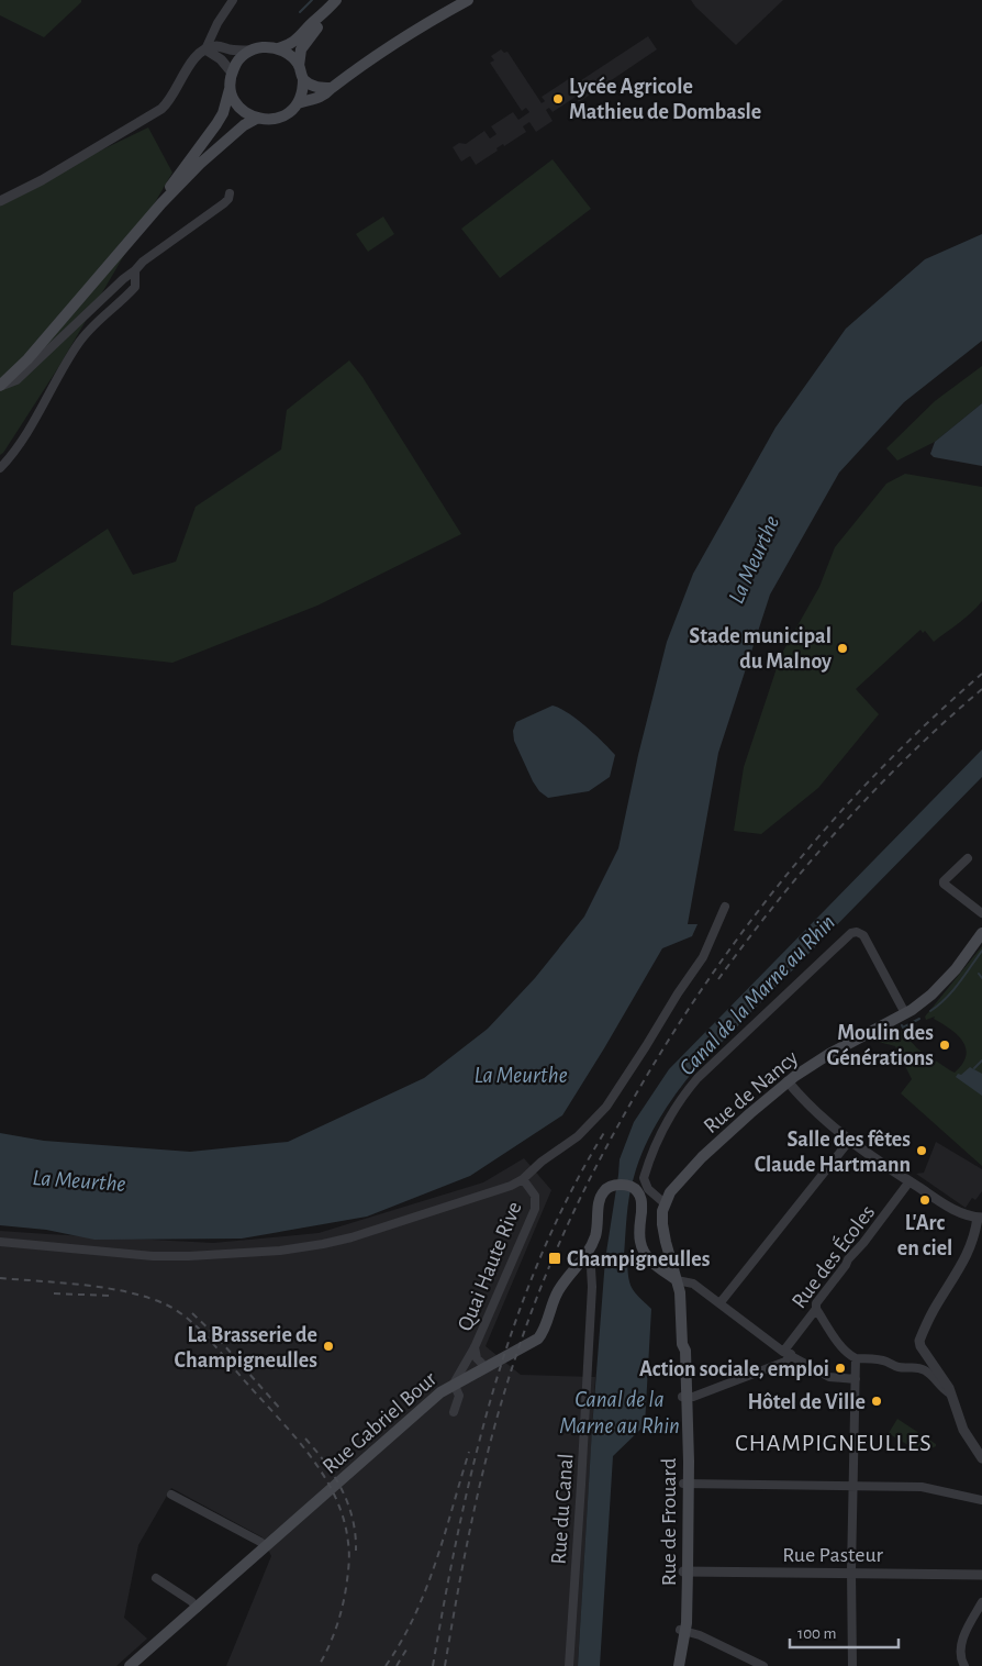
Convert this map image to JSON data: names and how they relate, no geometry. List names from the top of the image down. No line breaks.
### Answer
{"streets":{"main road":["Rue de Nancy","Rue Gabriel Bour","Rue de Frouard"],"street":["Rue des Écoles","Quai Haute Rive","Rue du Canal","Rue Pasteur"]},"crossings":[["Quai Haute Rive","Rue Gabriel Bour"],["Rue Gabriel Bour","Rue du Canal"],["Rue de Frouard","Rue Pasteur"]],"districts":["CHAMPIGNEULLES"],"water":["La Meurthe","Canal de la Marne au Rhin"],"places":{"other":["Lycée Agricole Mathieu de Dombasle","Stade municipal du Malnoy","Moulin des Générations","Salle des fêtes Claude Hartmann","L'Arc en ciel","La Brasserie de Champigneulles","Action sociale, emploi","Hôtel de Ville"],"transit":["Champigneulles"]},"scale_bar":"100 m"}
